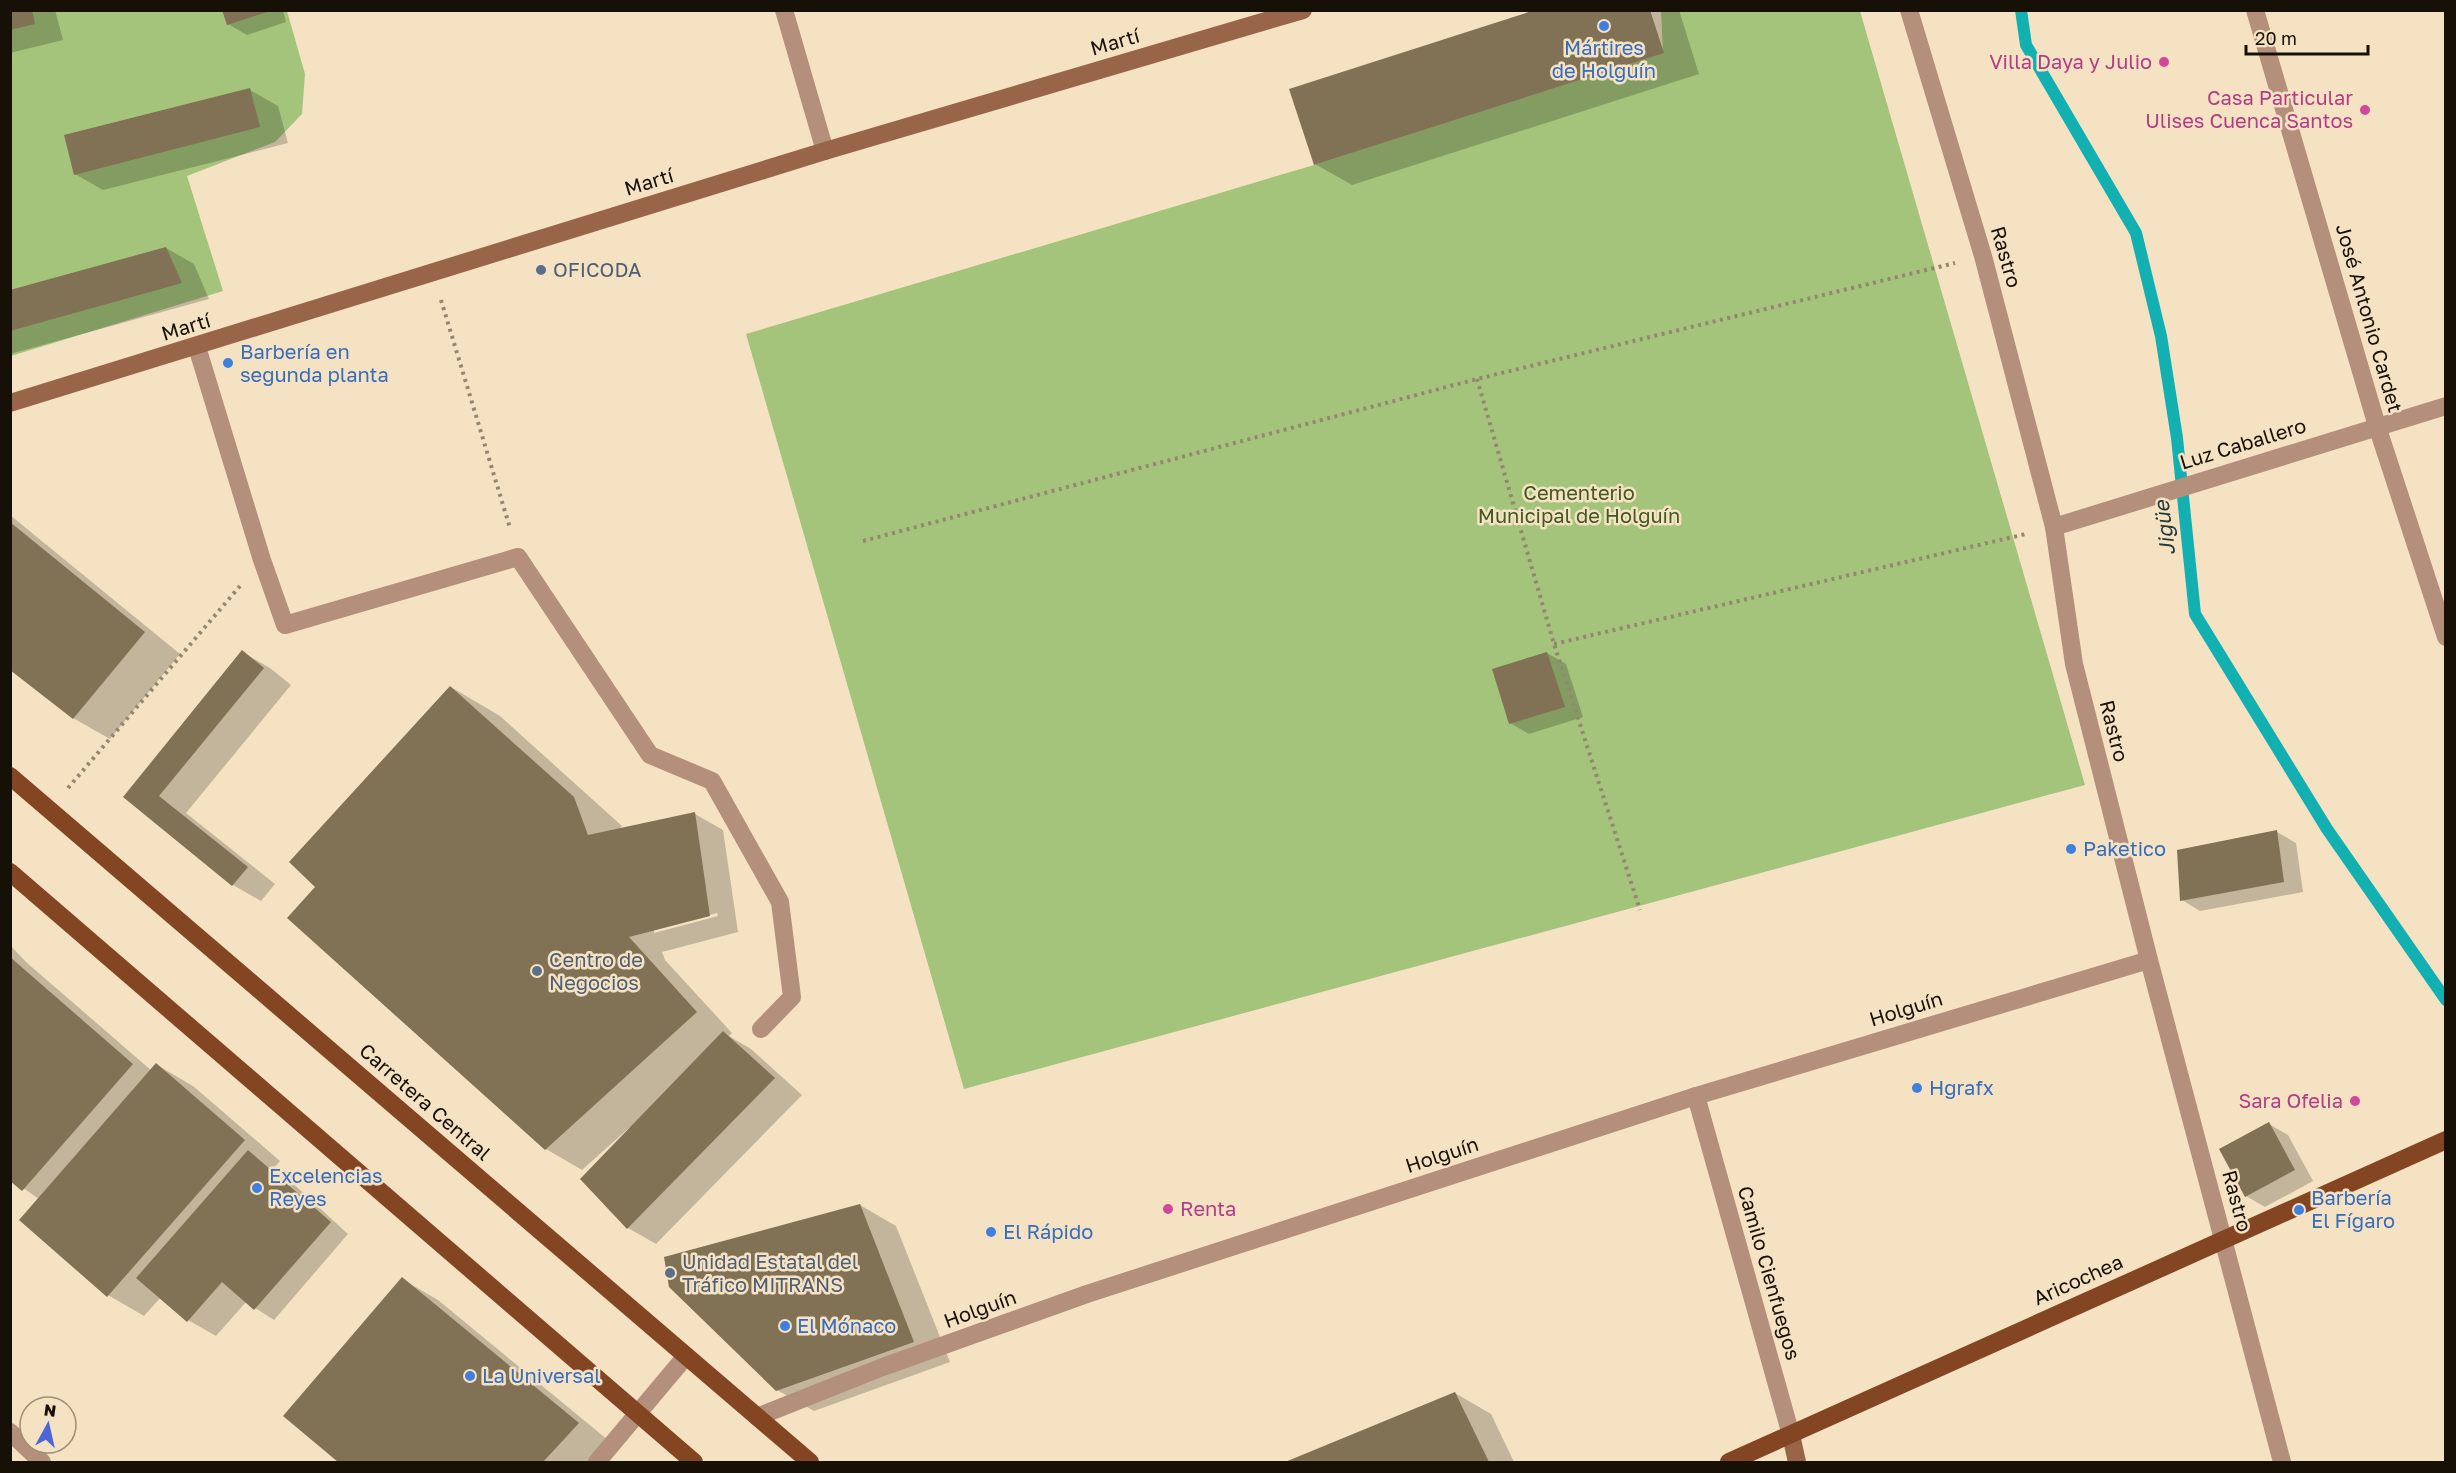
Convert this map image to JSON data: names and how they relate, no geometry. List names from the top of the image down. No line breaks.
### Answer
{"streets":{"main road":["Martí","Carretera Central","Camilo Cienfuegos","Aricochea"],"street":["Rastro","José Antonio Cardet","Luz Caballero","Holguín"]},"crossings":[["Rastro","Luz Caballero"],["Rastro","Holguín"],["Rastro","Aricochea"],["José Antonio Cardet","Luz Caballero"],["Holguín","Carretera Central"],["Holguín","Camilo Cienfuegos"],["Camilo Cienfuegos","Aricochea"]],"water":["Jigüe"],"parks":["Cementerio Municipal de Holguín"],"places":["Mártires de Holguín","Villa Daya y Julio","Casa Particular Ulises Cuenca Santos","OFICODA","Barbería en segunda planta","Paketico","Centro de Negocios","Hgrafx","Sara Ofelia","Excelencias Reyes","Renta","Barbería El Fígaro","El Rápido","Unidad Estatal del Tráfico MITRANS","El Mónaco","La Universal"],"scale_bar":"20 m","north":"top"}
